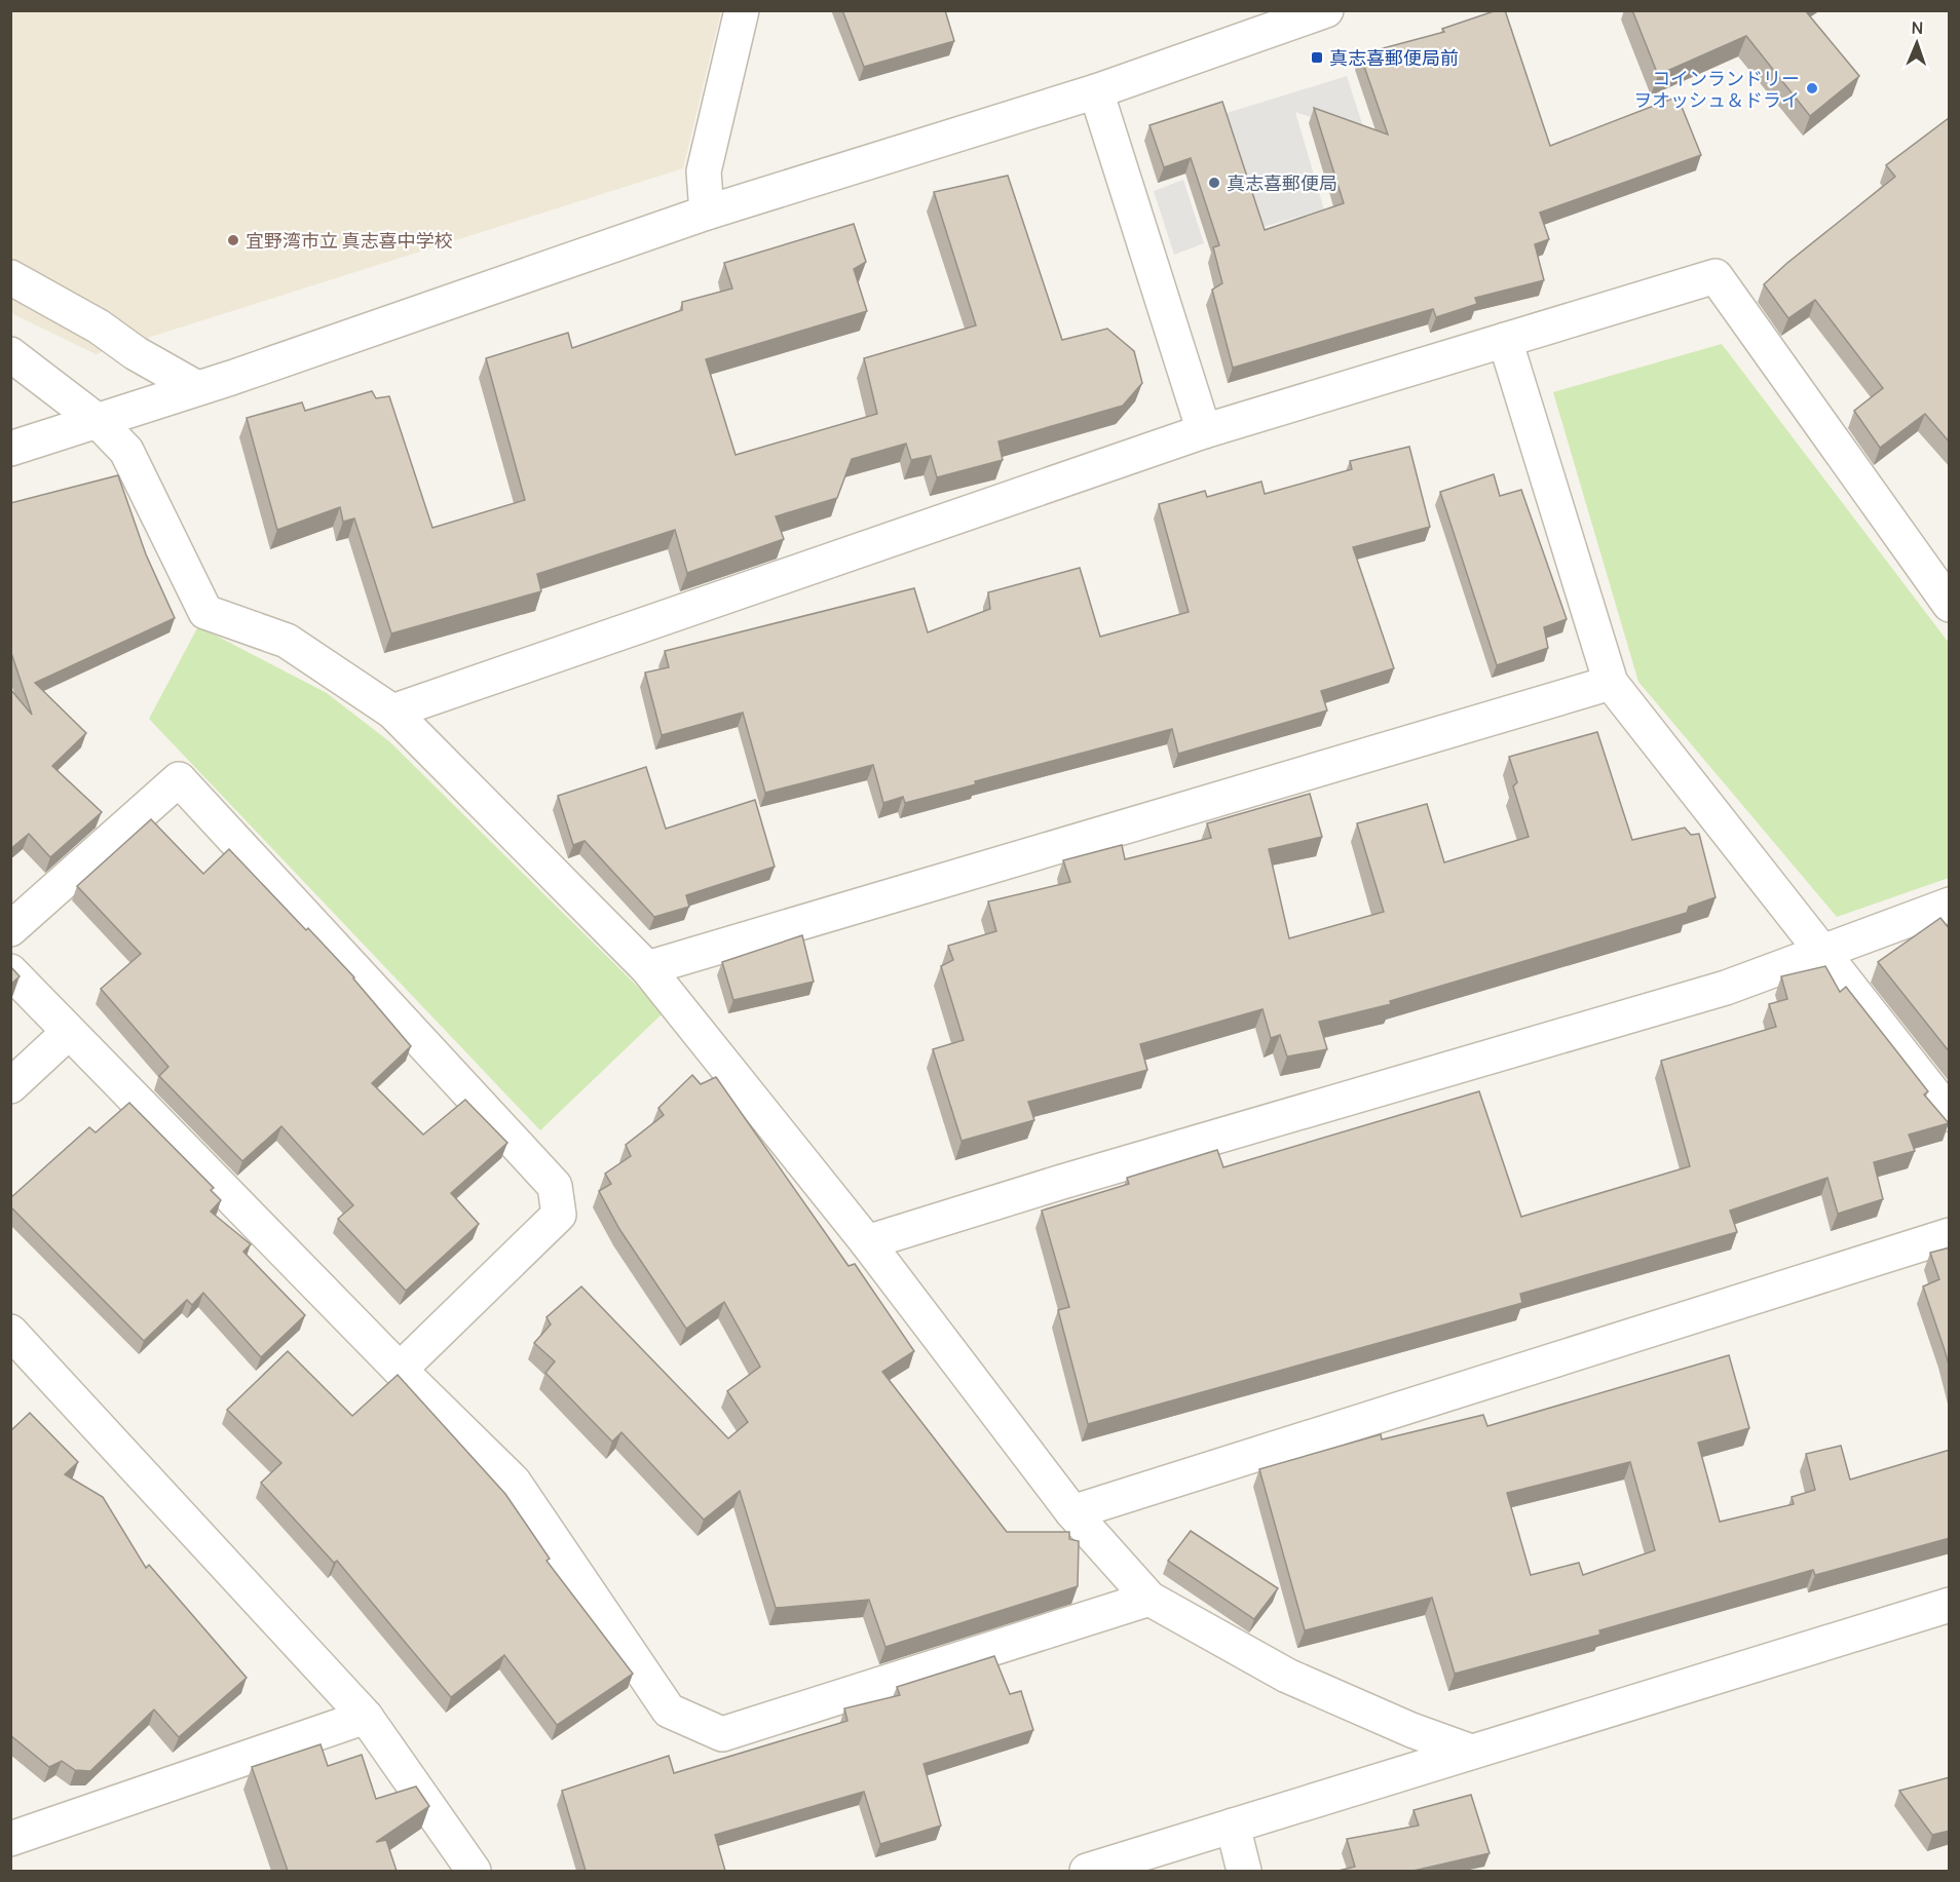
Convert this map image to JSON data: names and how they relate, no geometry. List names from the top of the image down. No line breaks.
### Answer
{"places":{"transit":["真志喜郵便局前"],"other":["コインランドリー ヲオッシュ＆ドライ","真志喜郵便局","宜野湾市立 真志喜中学校"]},"north":"top"}
